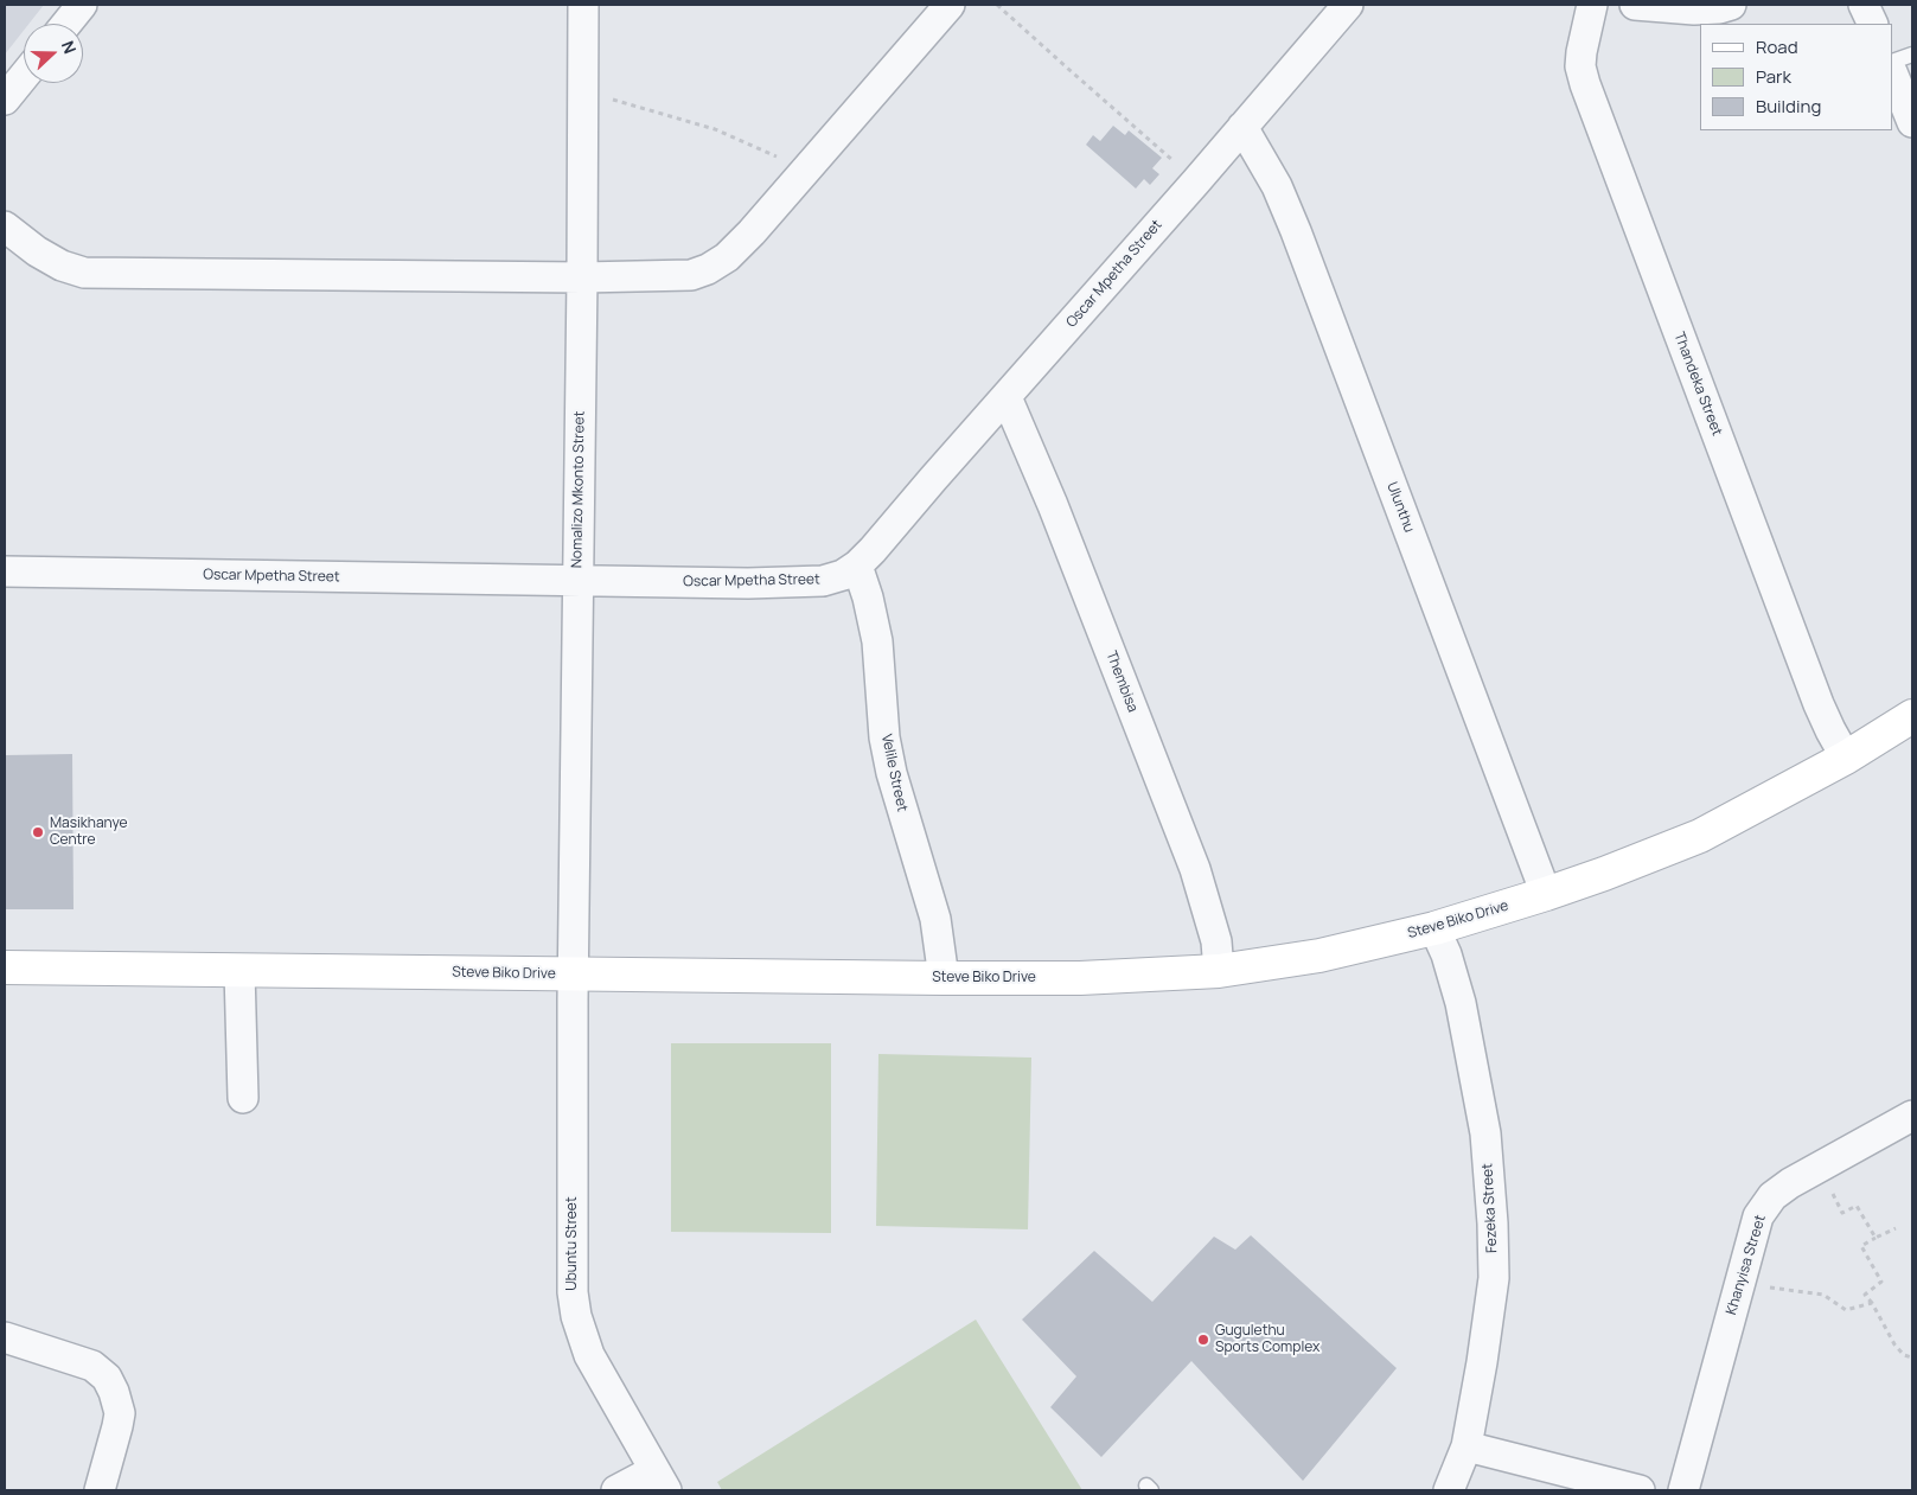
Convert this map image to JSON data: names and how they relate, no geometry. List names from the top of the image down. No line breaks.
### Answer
{"streets":{"main road":["Steve Biko Drive"],"street":["Oscar Mpetha Street","Thandeka Street","Nomalizo Mkonto Street","Ulunthu","Thembisa","Velile Street","Fezeka Street","Ubuntu Street","Khanyisa Street"]},"crossings":[["Oscar Mpetha Street","Nomalizo Mkonto Street"],["Oscar Mpetha Street","Ulunthu"],["Oscar Mpetha Street","Thembisa"],["Oscar Mpetha Street","Velile Street"],["Thandeka Street","Steve Biko Drive"],["Nomalizo Mkonto Street","Steve Biko Drive"],["Nomalizo Mkonto Street","Ubuntu Street"],["Ulunthu","Steve Biko Drive"],["Thembisa","Steve Biko Drive"],["Velile Street","Steve Biko Drive"],["Steve Biko Drive","Fezeka Street"],["Steve Biko Drive","Ubuntu Street"]],"places":["Masikhanye Centre","Gugulethu Sports Complex"],"legend":["Road","Park","Building"],"north":"right"}
